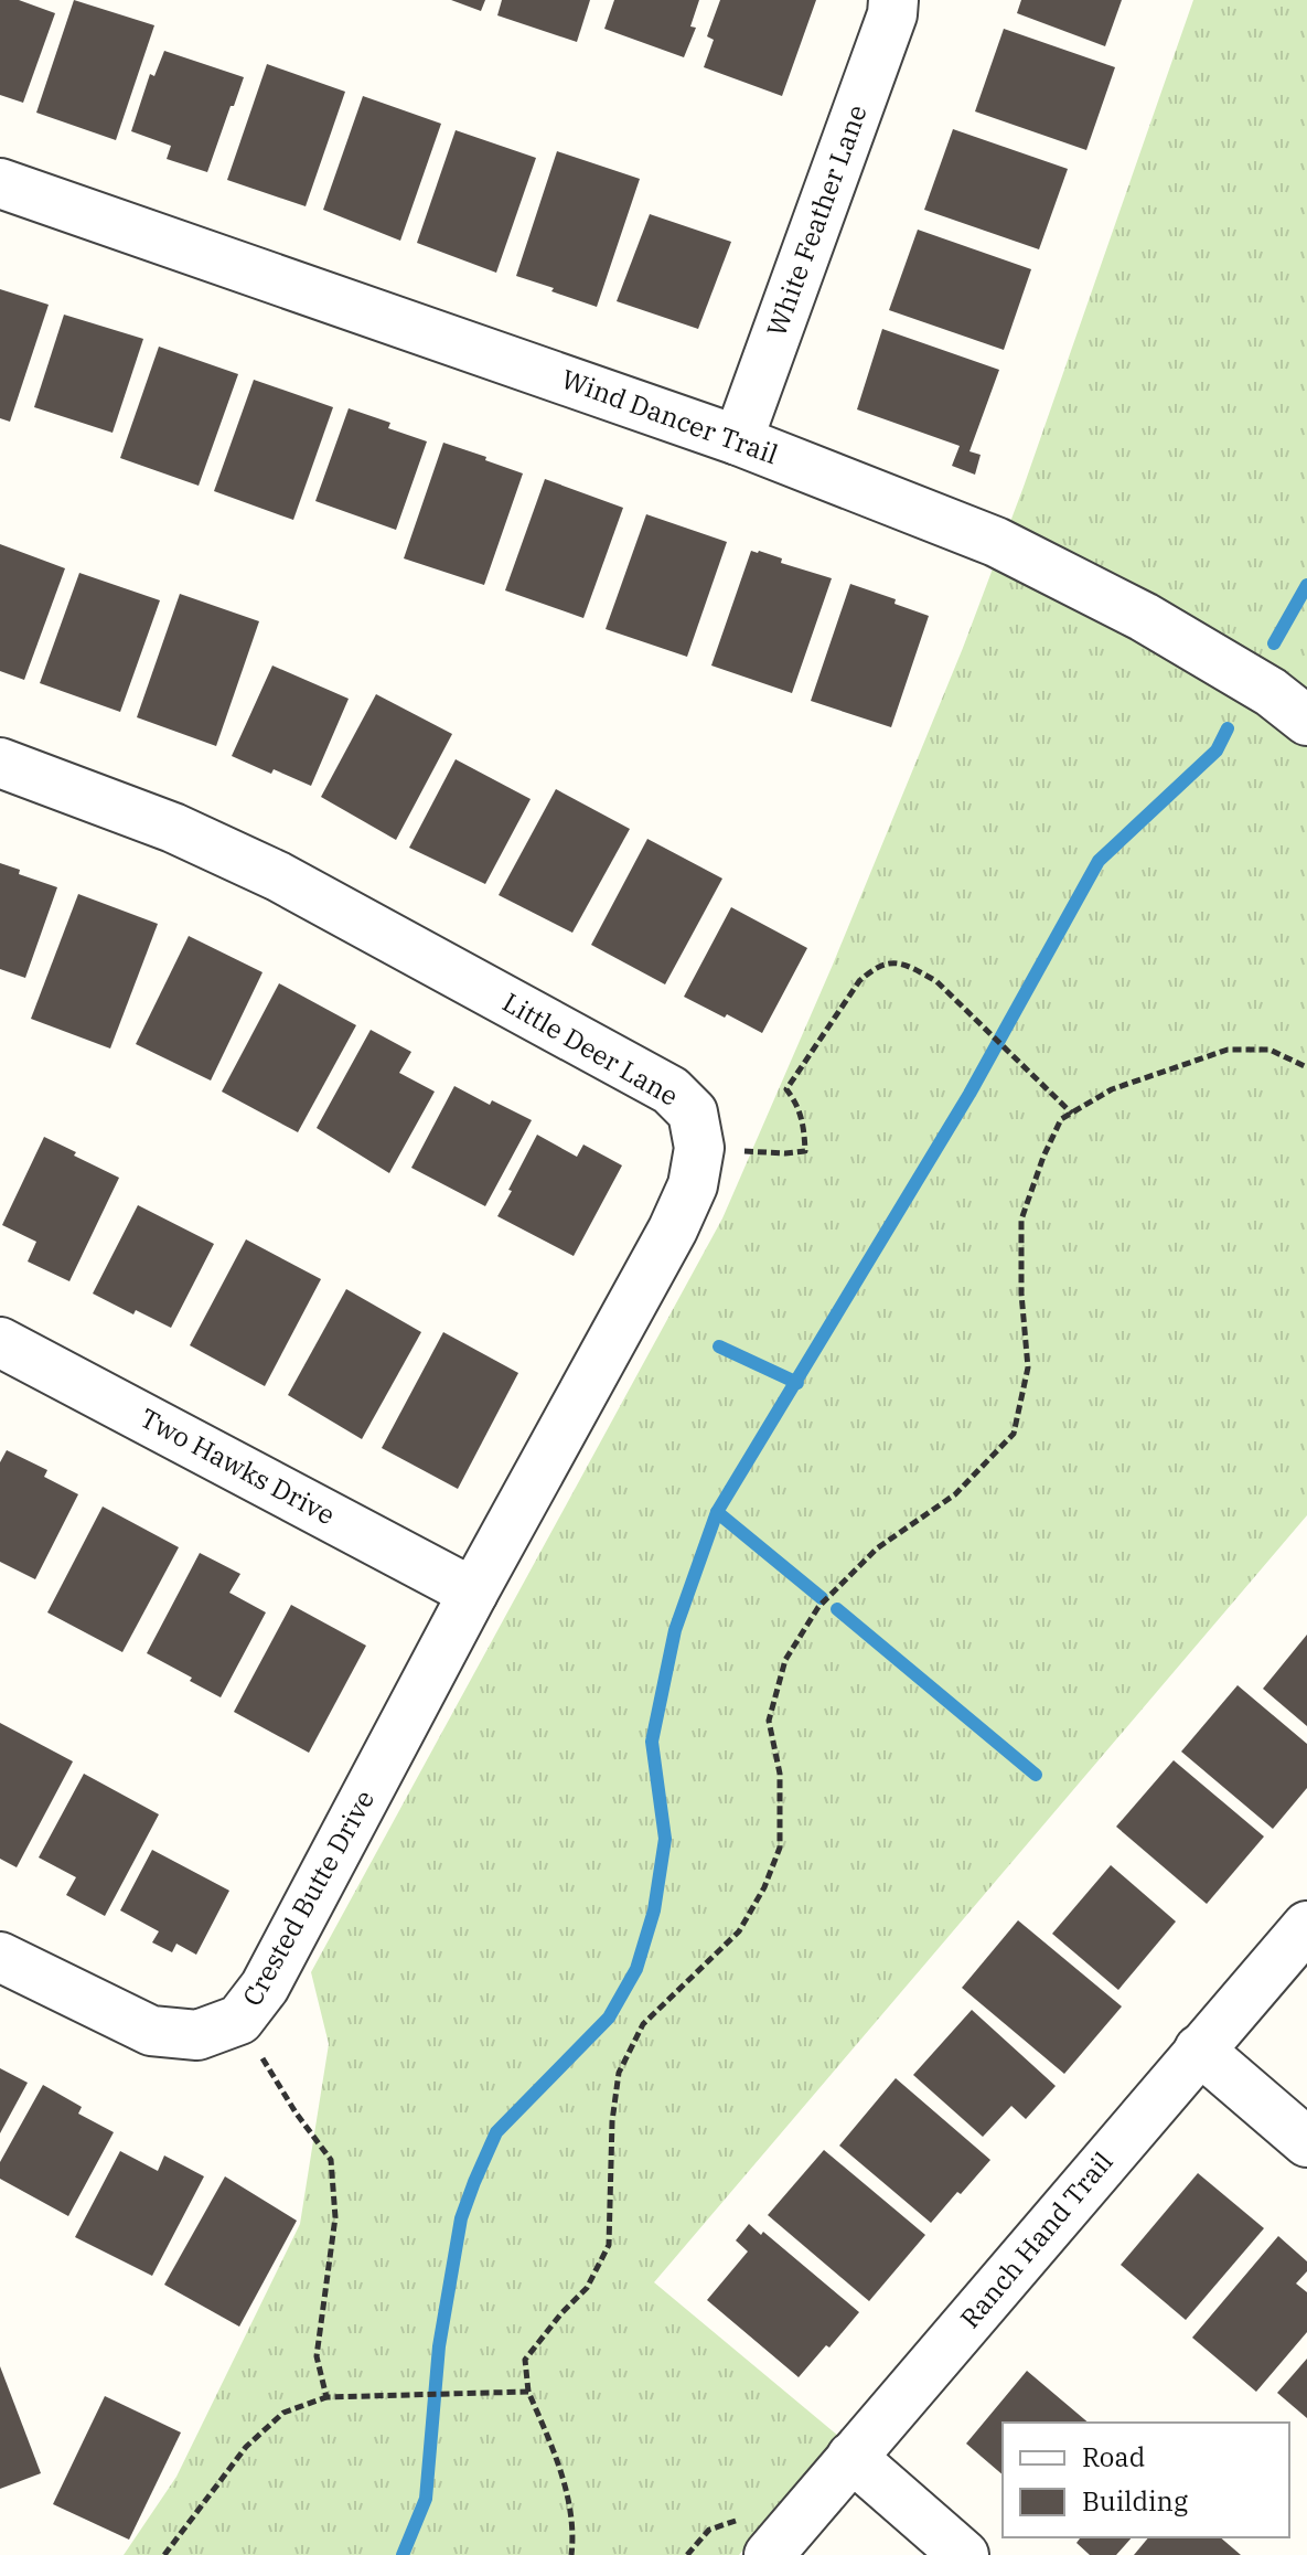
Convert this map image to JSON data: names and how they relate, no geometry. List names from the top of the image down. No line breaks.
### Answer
{"streets":{"street":["White Feather Lane","Wind Dancer Trail","Little Deer Lane","Two Hawks Drive","Crested Butte Drive","Ranch Hand Trail"]},"crossings":[["White Feather Lane","Wind Dancer Trail"],["Little Deer Lane","Two Hawks Drive"],["Little Deer Lane","Crested Butte Drive"],["Two Hawks Drive","Crested Butte Drive"]],"legend":["Road","Building"]}
